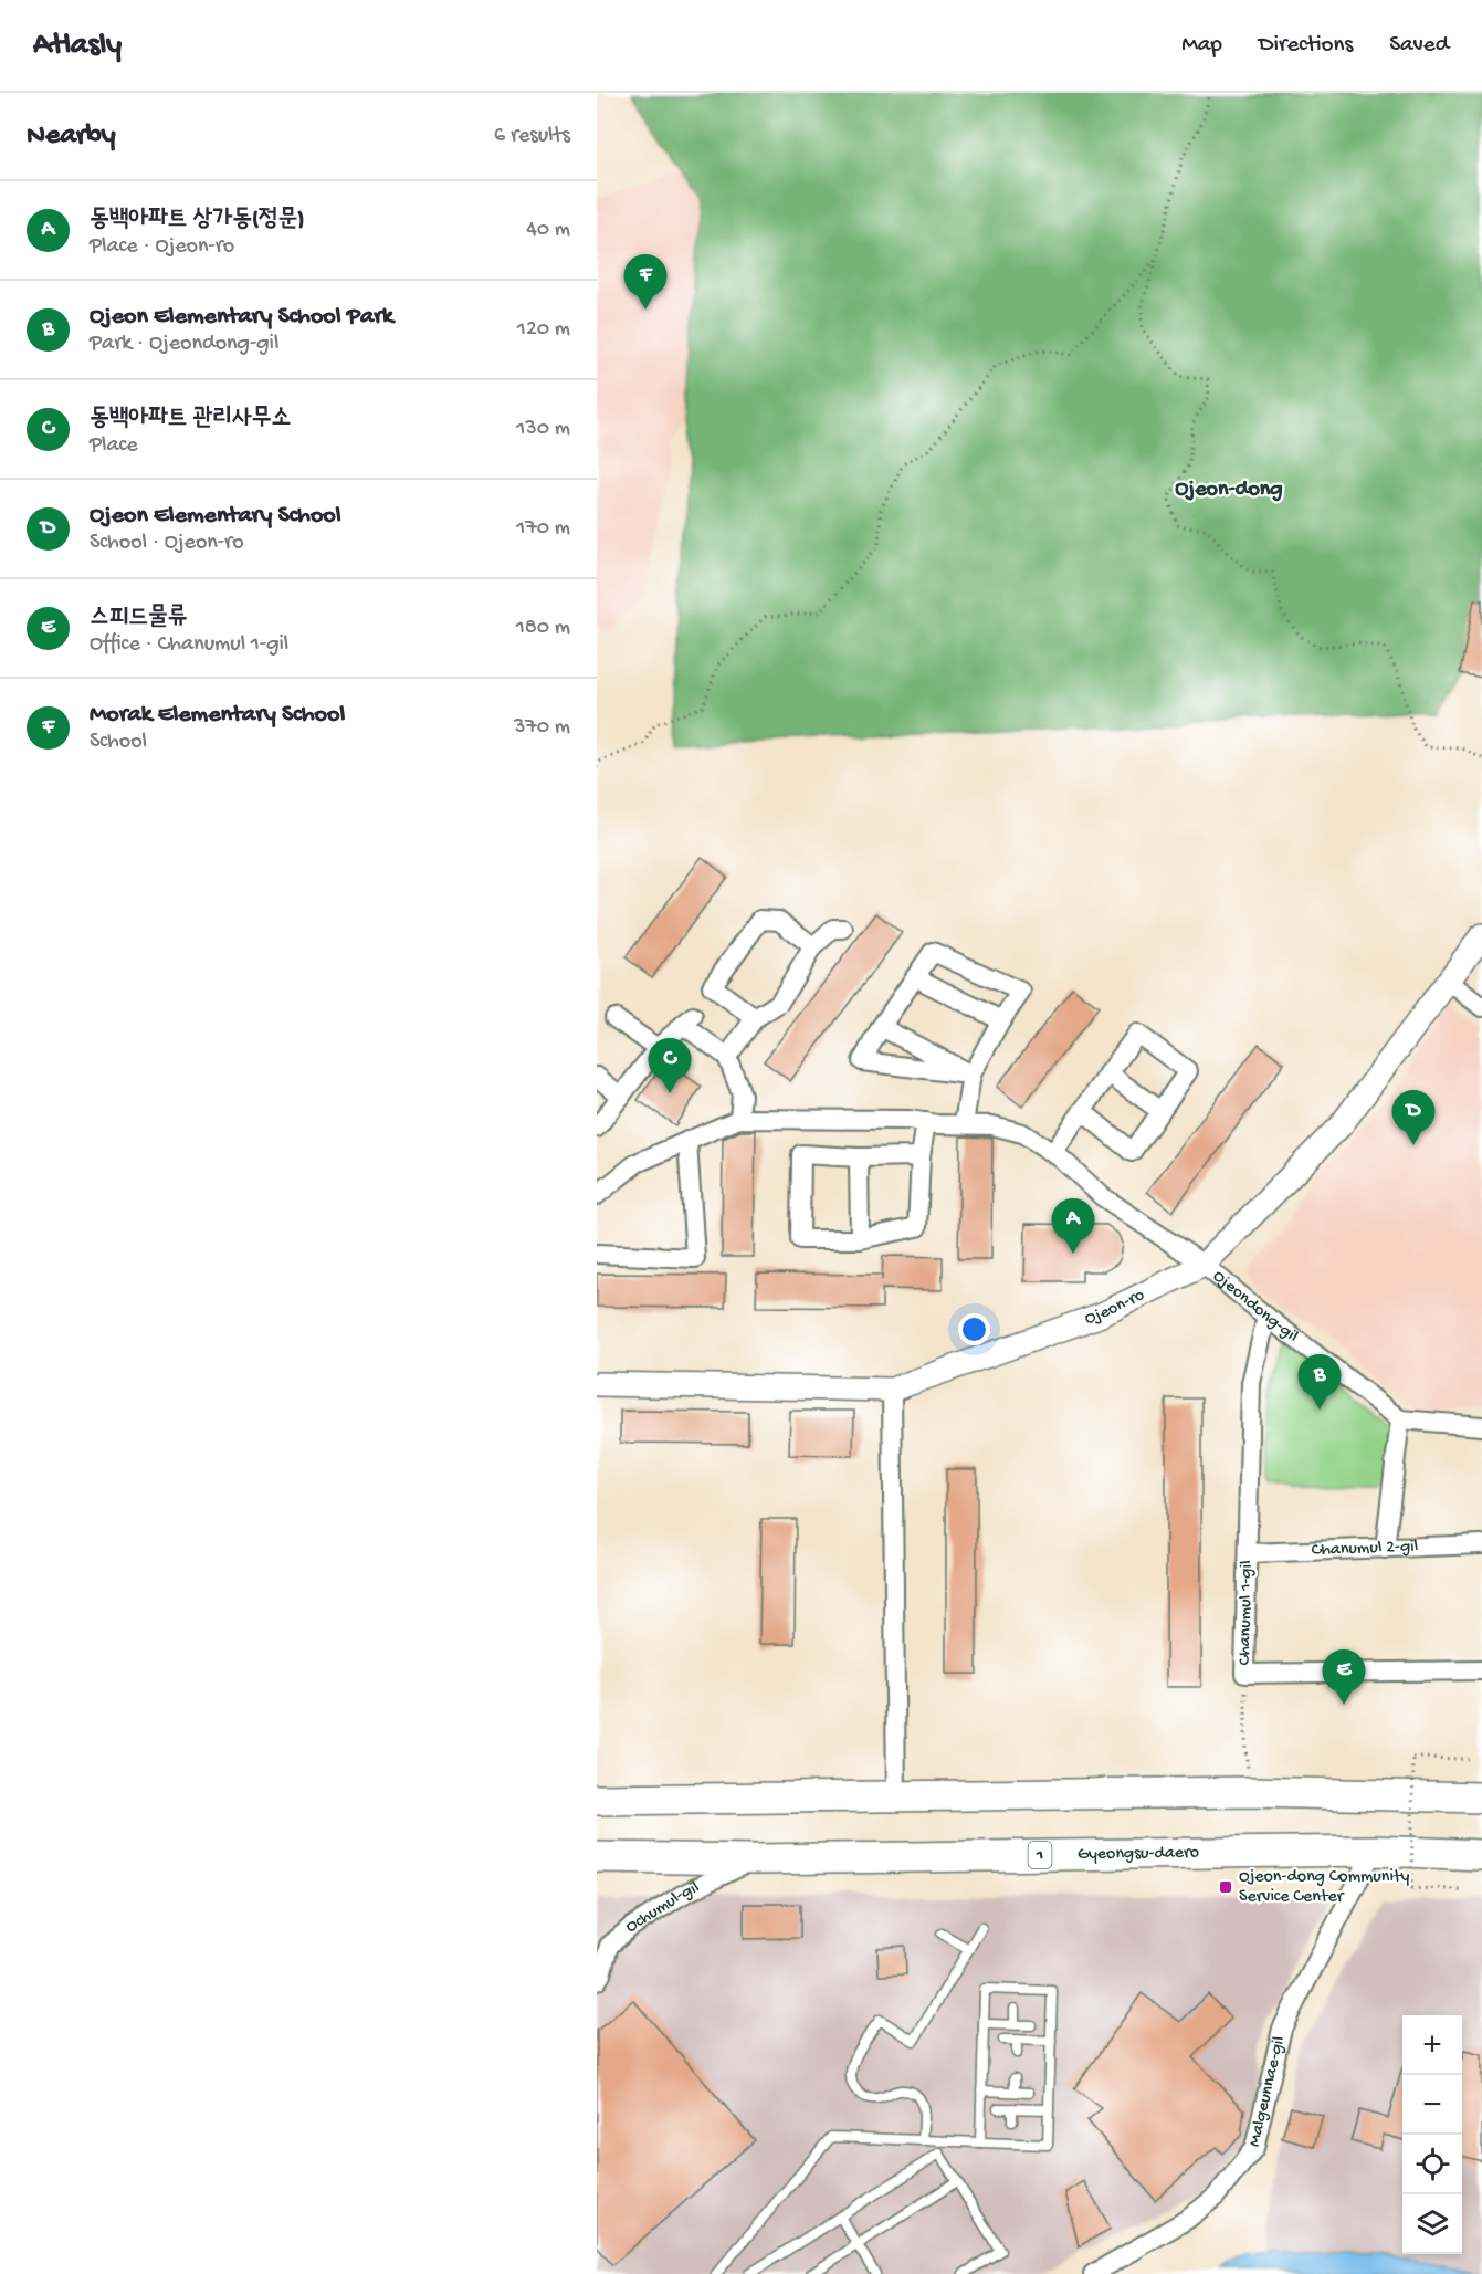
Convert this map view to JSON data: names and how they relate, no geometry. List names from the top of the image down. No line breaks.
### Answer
{"streets":{"main road":["Gyeongsu-daero","1"],"street":["Ojeon-ro","Ojeondong-gil","Chanumul 2-gil","Chanumul 1-gil","Ochumul-gil","Malgeunnae-gil"]},"crossings":[["Ojeon-ro","Ojeondong-gil"],["Ojeondong-gil","Chanumul 1-gil"],["Chanumul 2-gil","Chanumul 1-gil"],["Gyeongsu-daero","Ochumul-gil"],["Gyeongsu-daero","Malgeunnae-gil"]],"districts":["Ojeon-dong"],"places":{"transit":["Ojeon-dong Community Service Center"]},"page":{"header":"Atlasly","nav":["Map","Directions","Saved"],"heading":["Nearby","6 results"],"list":[{"mark":"A","name":"동백아파트 상가동(정문)","note":"Place · Ojeon-ro","value":"40 m"},{"mark":"B","name":"Ojeon Elementary School Park","note":"Park · Ojeondong-gil","value":"120 m"},{"mark":"C","name":"동백아파트 관리사무소","note":"Place","value":"130 m"},{"mark":"D","name":"Ojeon Elementary School","note":"School · Ojeon-ro","value":"170 m"},{"mark":"E","name":"스피드물류","note":"Office · Chanumul 1-gil","value":"180 m"},{"mark":"F","name":"Morak Elementary School","note":"School","value":"370 m"}],"pins":["F","C","D","A","B","E"],"map_buttons":["+","−"]}}
